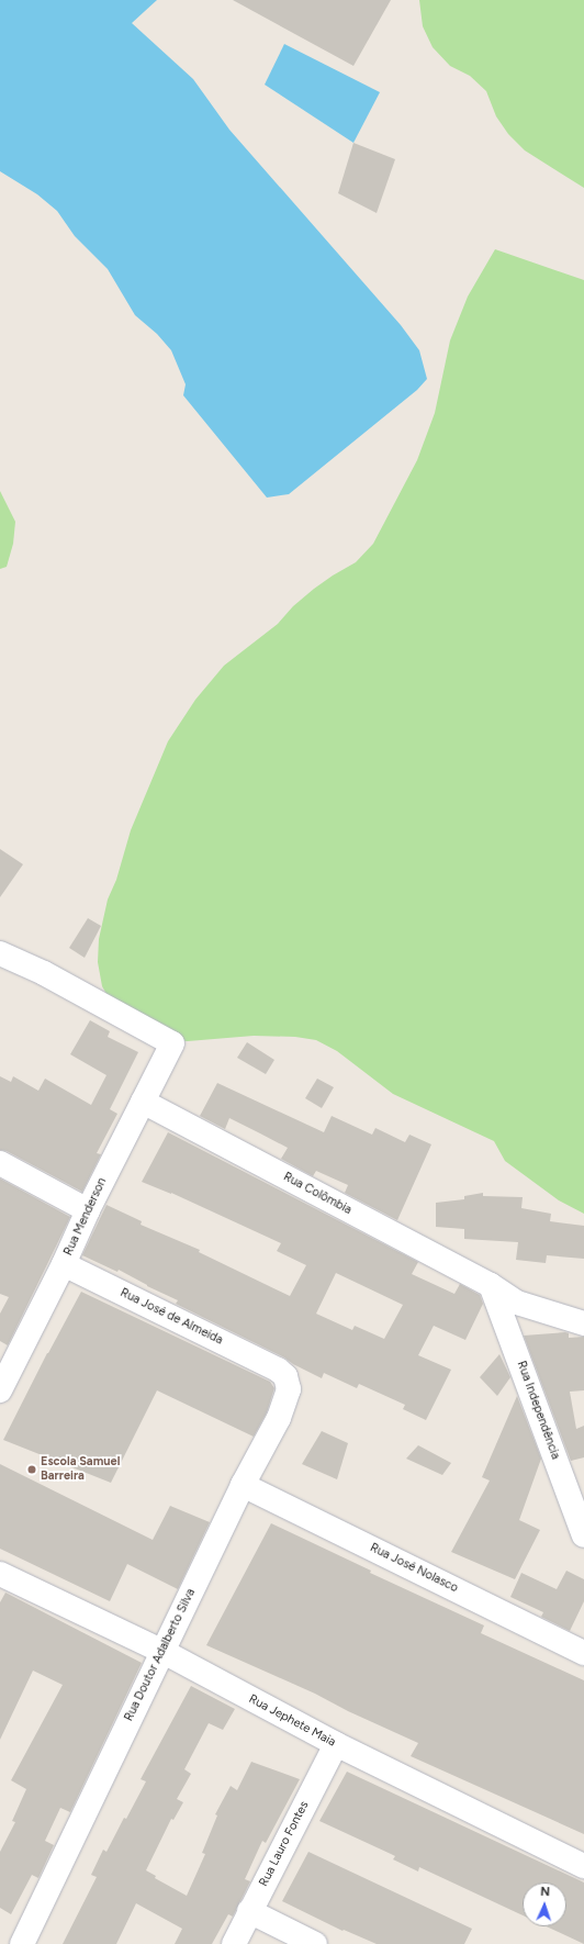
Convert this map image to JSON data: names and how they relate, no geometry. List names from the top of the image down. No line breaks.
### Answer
{"streets":{"street":["Rua Colômbia","Rua Menderson","Rua José de Almeida","Rua Independência","Rua José Nolasco","Rua Doutor Adalberto Silva","Rua Jephete Maia","Rua Lauro Fontes"]},"crossings":[["Rua Colômbia","Rua Menderson"],["Rua Colômbia","Rua Independência"],["Rua Menderson","Rua José de Almeida"],["Rua José de Almeida","Rua Doutor Adalberto Silva"],["Rua José Nolasco","Rua Doutor Adalberto Silva"],["Rua Doutor Adalberto Silva","Rua Jephete Maia"],["Rua Jephete Maia","Rua Lauro Fontes"]],"places":["Escola Samuel Barreira"],"north":"top"}
